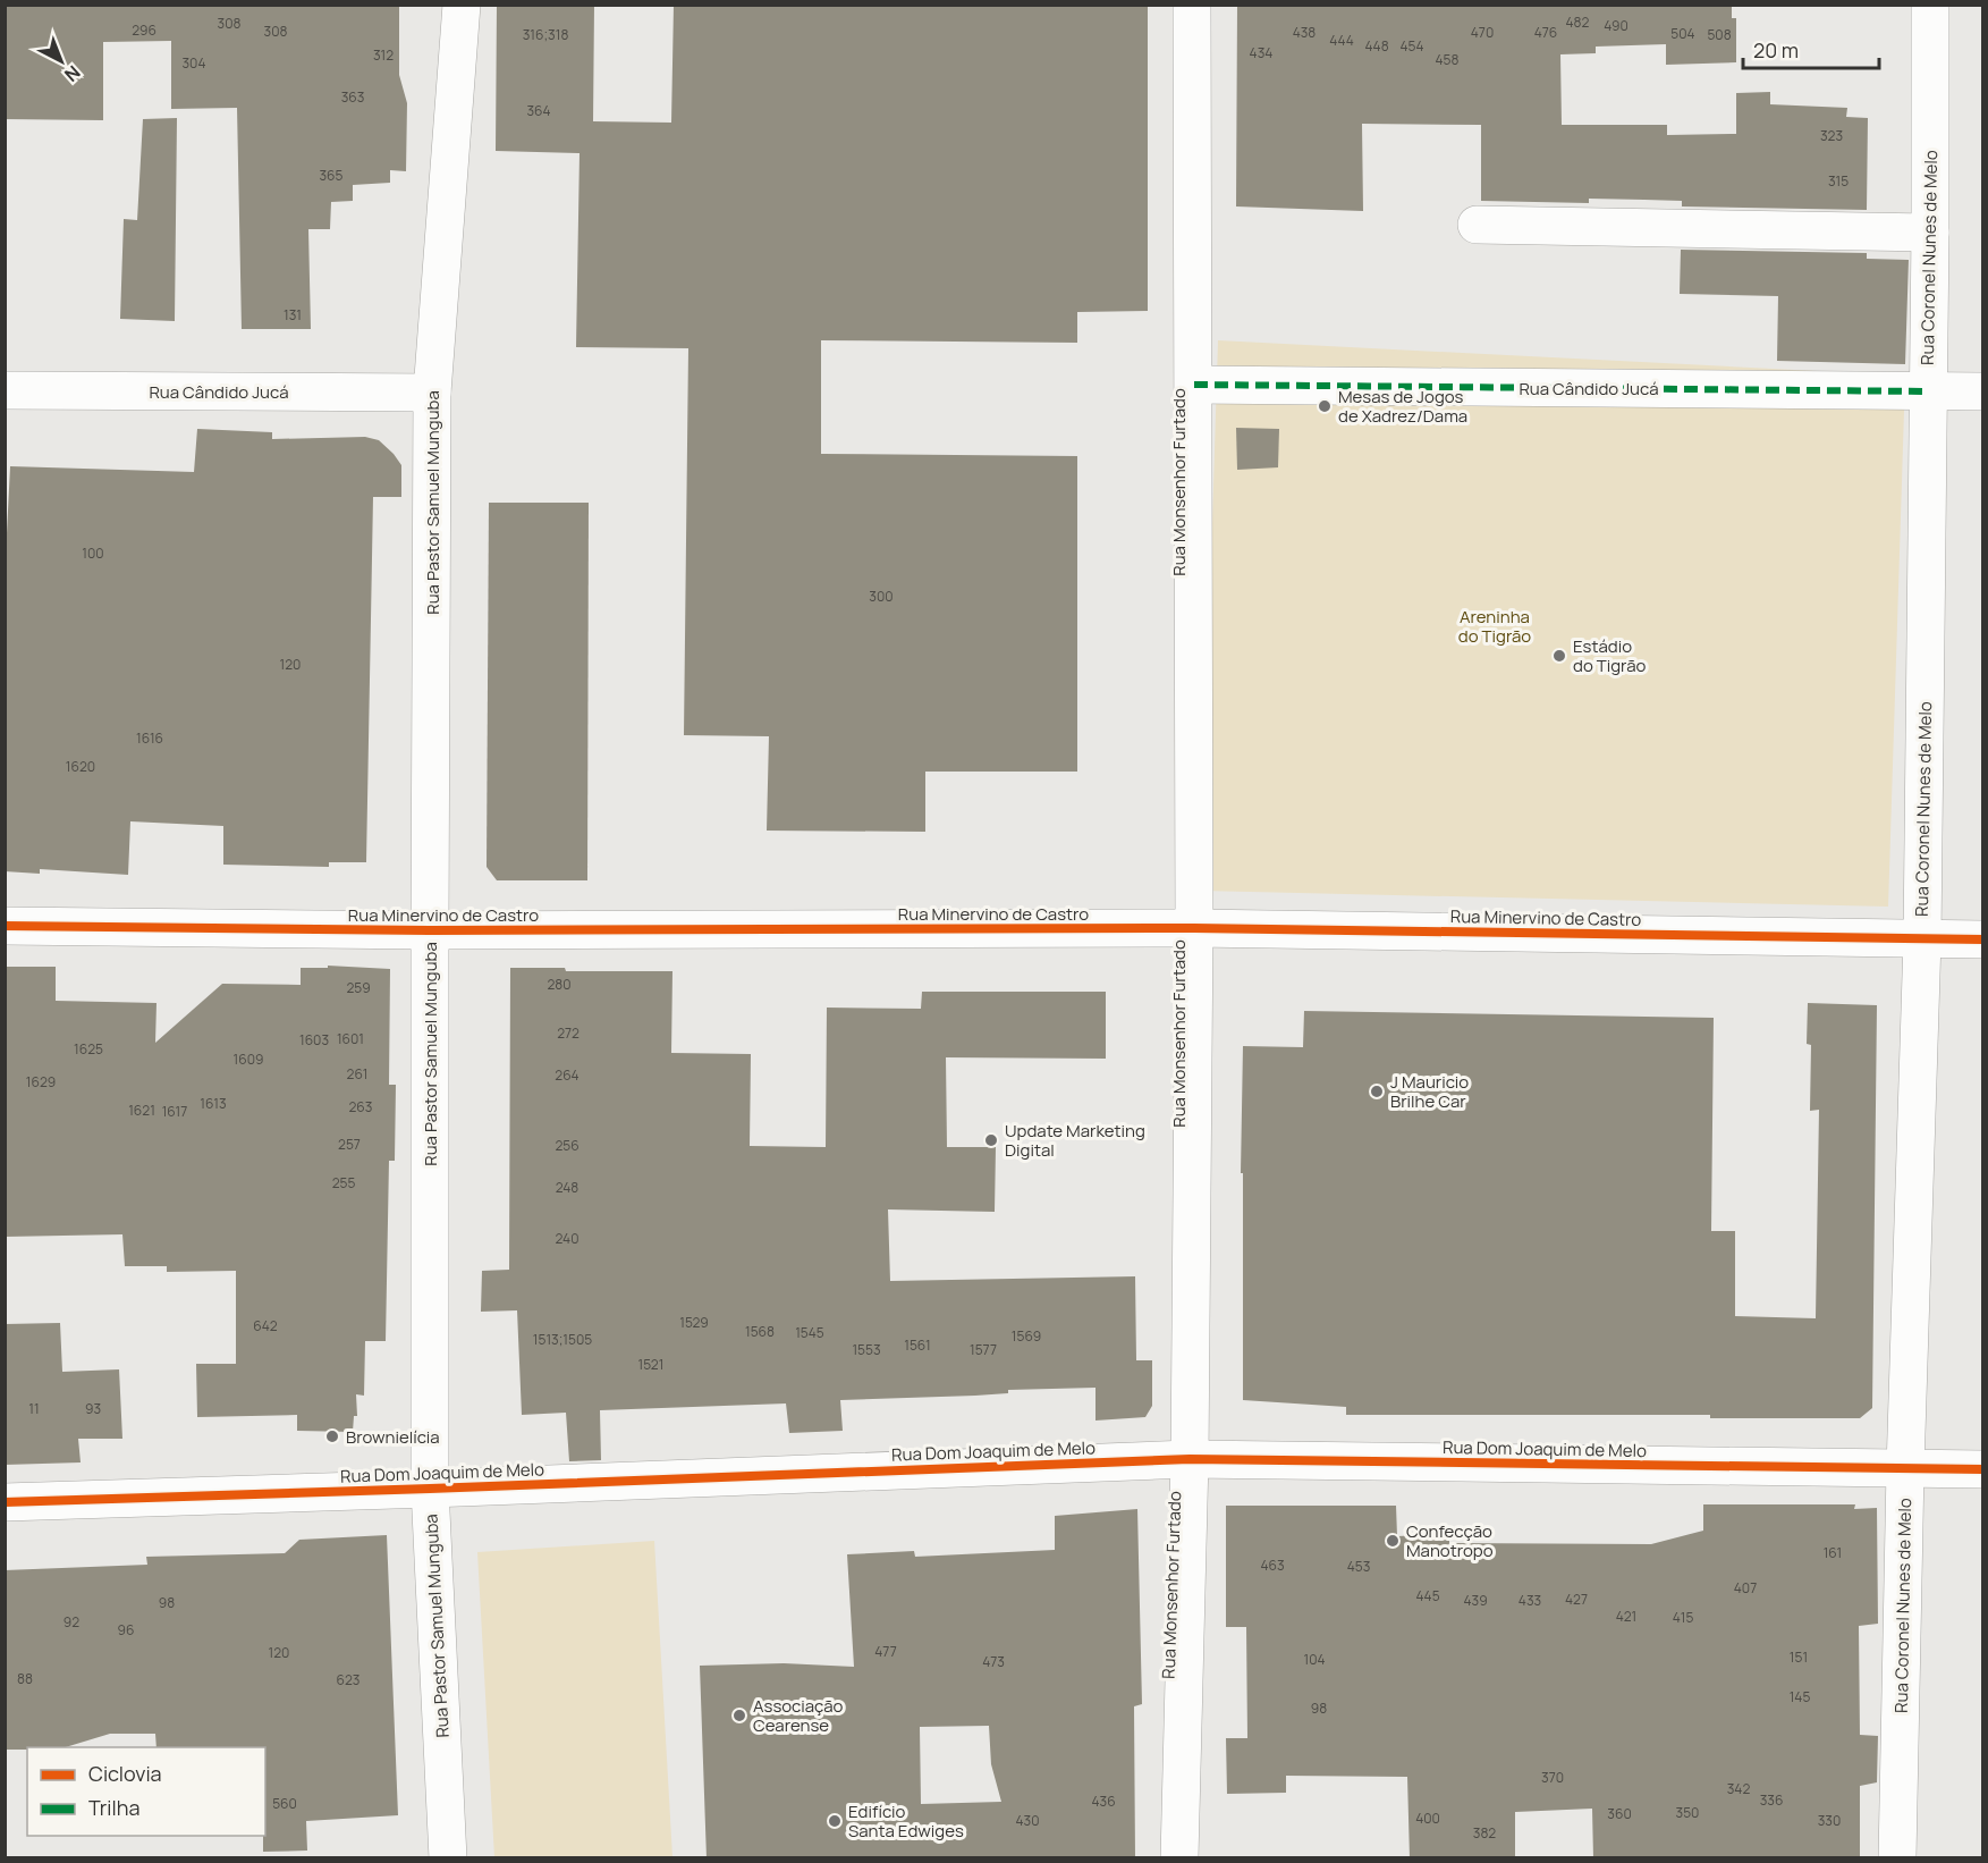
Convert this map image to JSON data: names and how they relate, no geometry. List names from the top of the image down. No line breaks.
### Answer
{"streets":{"street":["Rua Coronel Nunes de Melo","Rua Cândido Jucá","Rua Monsenhor Furtado","Rua Pastor Samuel Munguba","Rua Minervino de Castro","Rua Dom Joaquim de Melo"]},"crossings":[["Rua Coronel Nunes de Melo","Rua Cândido Jucá"],["Rua Coronel Nunes de Melo","Rua Minervino de Castro"],["Rua Coronel Nunes de Melo","Rua Dom Joaquim de Melo"],["Rua Cândido Jucá","Rua Monsenhor Furtado"],["Rua Cândido Jucá","Rua Pastor Samuel Munguba"],["Rua Monsenhor Furtado","Rua Minervino de Castro"],["Rua Monsenhor Furtado","Rua Dom Joaquim de Melo"],["Rua Pastor Samuel Munguba","Rua Minervino de Castro"],["Rua Pastor Samuel Munguba","Rua Dom Joaquim de Melo"]],"parks":["Areninha do Tigrão"],"places":["Mesas de Jogos de Xadrez/Dama","Estádio do Tigrão","J Mauricio Brilhe Car","Update Marketing Digital","Brownielícia","Confecção Manotropo","Associação Cearense","Edifício Santa Edwiges"],"house_numbers":["482","308","490","296","308","438","470","476","504","316;318","508","444","448","454","434","312","458","304","363","364","323","365","315","131","100","300","120","1616","1620","280","259","272","1601","1603","1625","1609","261","264","1629","1613","263","1621","1617","257","256","255","248","240","1529","642","1568","1545","1569","1513;1505","1561","1553","1577","1521","11","93","161","463","453","407","445","427","439","433","98","421","415","92","96","477","120","151","104","473","88","623","145","98","370","342","336","436","560","350","360","400","430","330","382"],"legend":["Ciclovia","Trilha"],"scale_bar":"20 m","north":"bottom right"}
